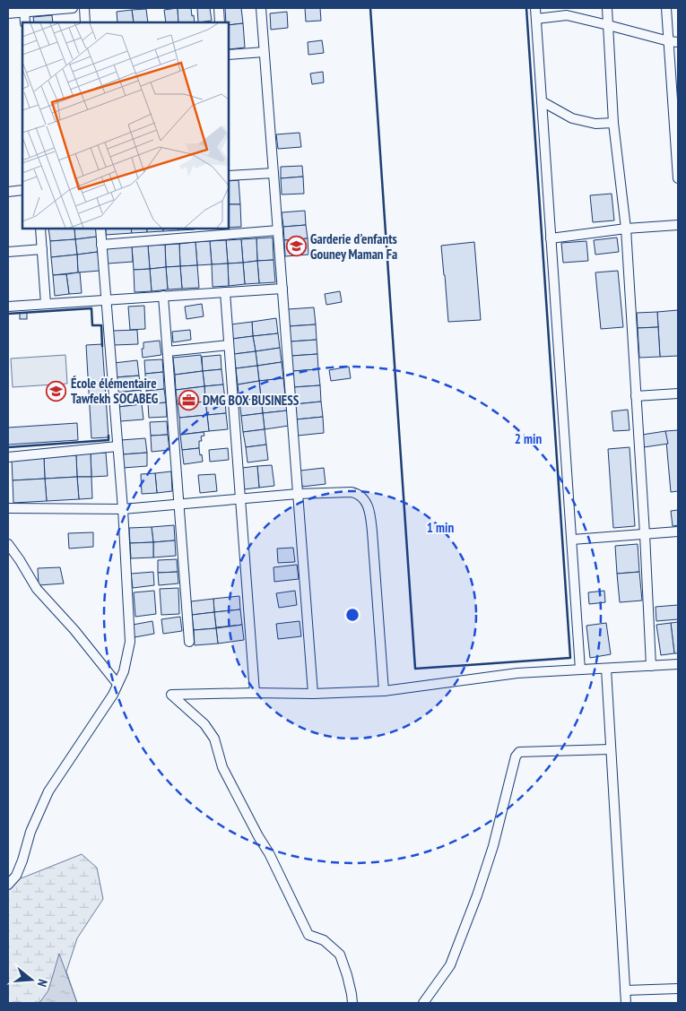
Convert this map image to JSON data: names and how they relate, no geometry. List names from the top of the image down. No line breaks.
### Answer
{"places":{"school or university":["Garderie d'enfants Gouney Maman Fa","École élémentaire Tawfekh SOCABEG"],"office":["DMG BOX BUSINESS"]},"north":"right","rings":["2 min","1 min"]}
